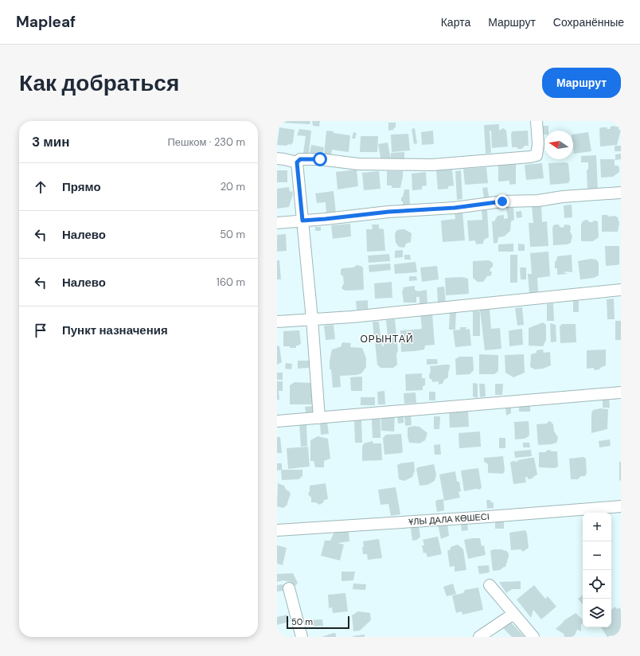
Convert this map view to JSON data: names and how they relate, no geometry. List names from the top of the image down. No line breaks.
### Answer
{"streets":{"street":["ҰЛЫ ДАЛА КӨШЕСІ"]},"districts":["ОРЫНТАЙ"],"scale_bar":"50 m","north":"left","page":{"header":"Mapleaf","nav":["Карта","Маршрут","Сохранённые"],"buttons":"Маршрут","title":"Как добраться","heading":["3 мин","Пешком · 230 m"],"list":[["Прямо","20 m"],["Налево","50 m"],["Налево","160 m"],"Пункт назначения"],"map_buttons":["+","−"],"scale":"50 m"}}
